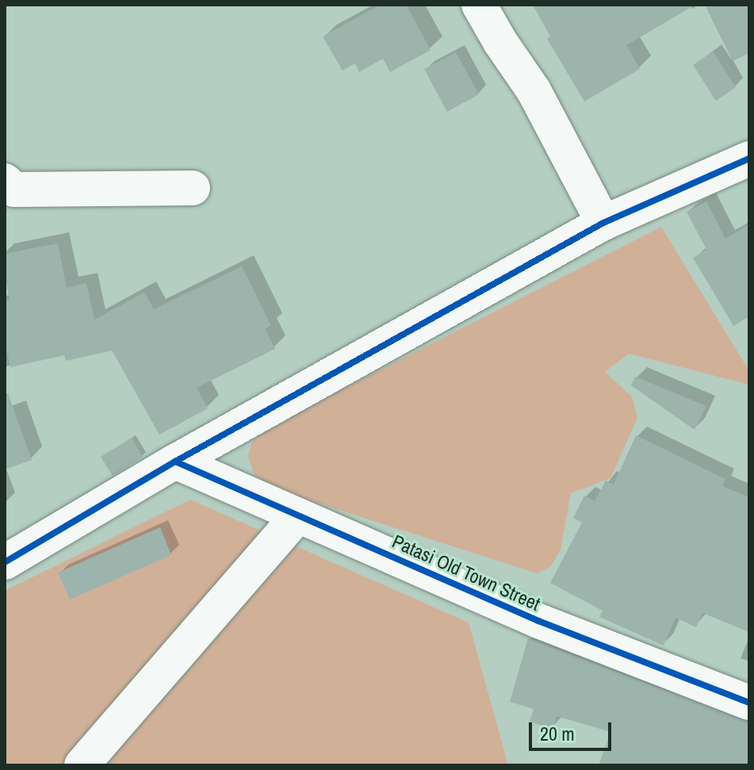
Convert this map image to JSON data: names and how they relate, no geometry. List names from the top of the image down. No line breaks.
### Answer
{"streets":{"street":["Patasi Old Town Street"]},"scale_bar":"20 m"}
